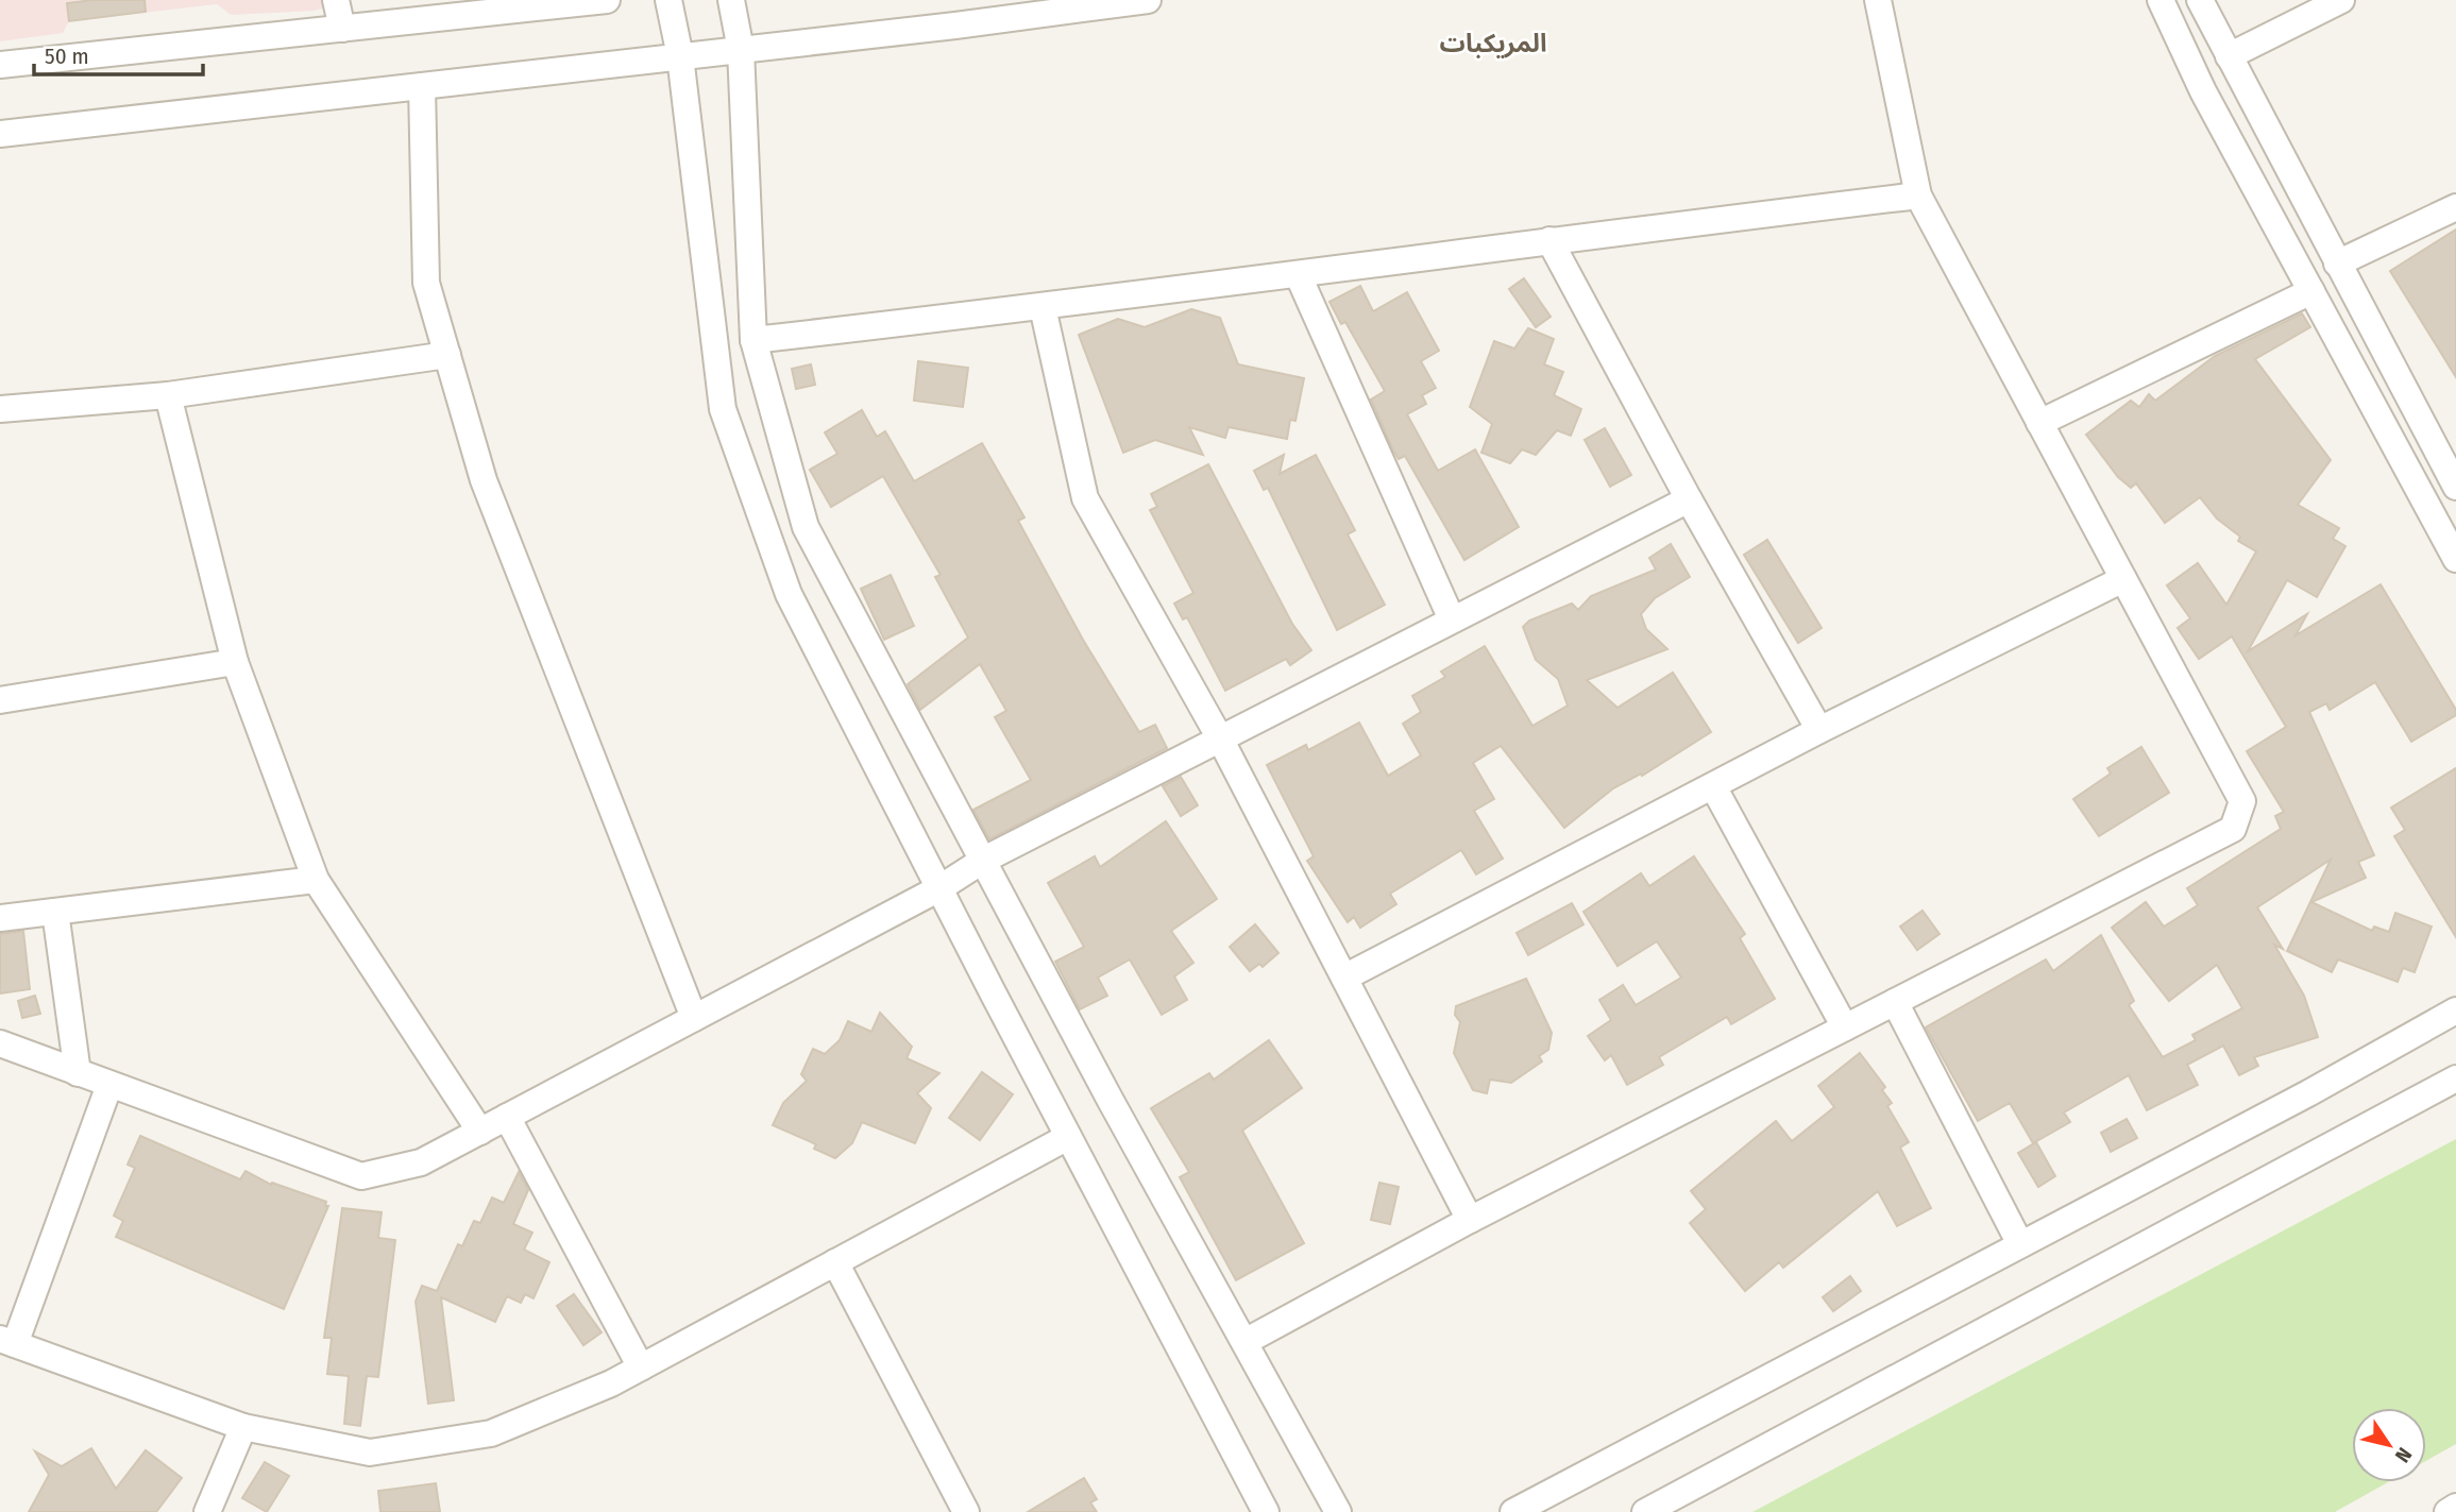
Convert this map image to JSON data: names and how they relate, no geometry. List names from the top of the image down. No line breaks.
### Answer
{"districts":["المريكبات"],"scale_bar":"50 m","north":"bottom right"}
